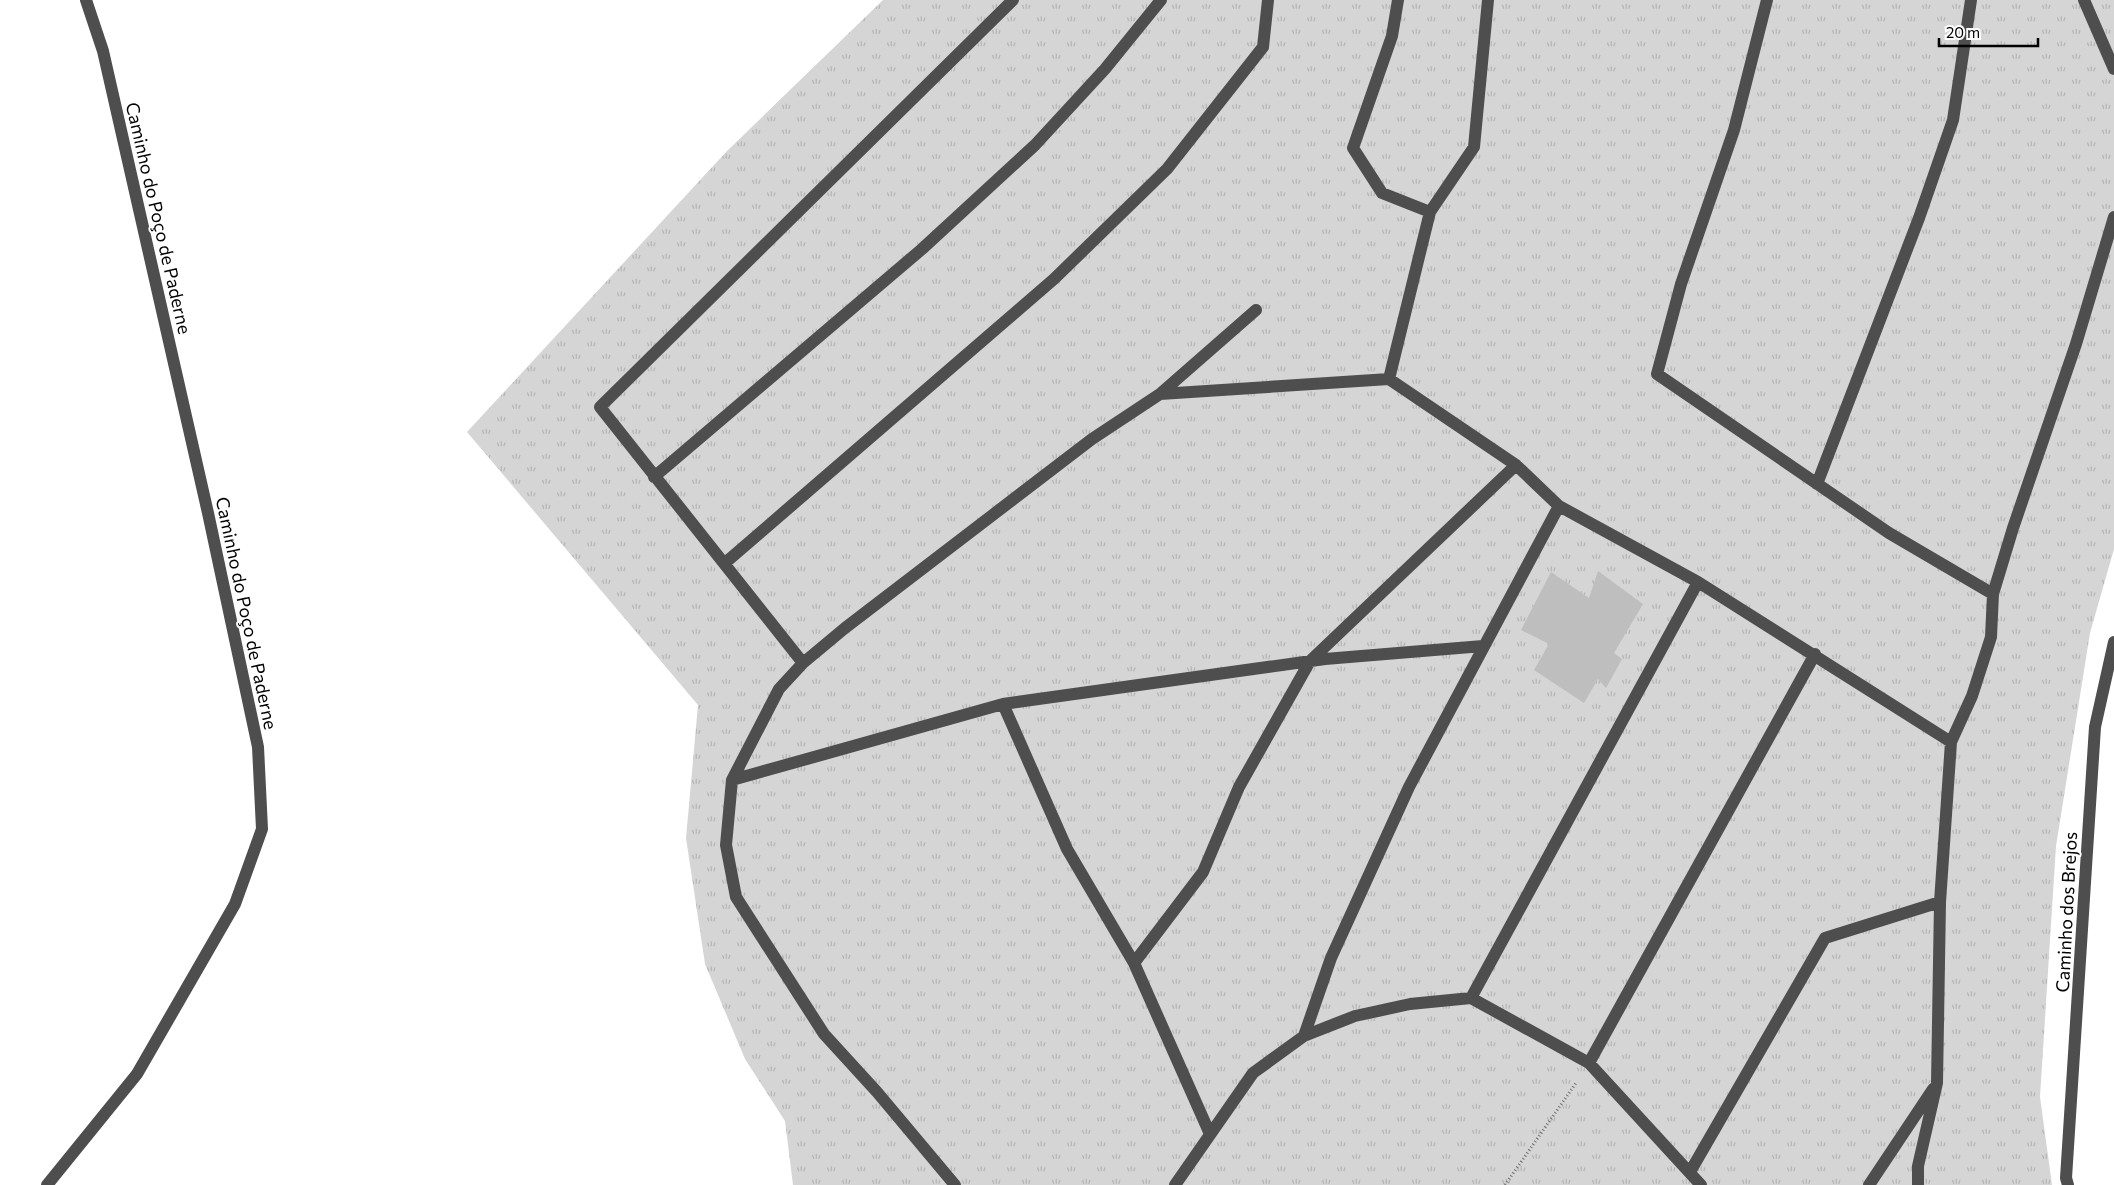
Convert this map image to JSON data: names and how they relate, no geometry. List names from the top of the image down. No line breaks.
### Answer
{"streets":{"street":["Caminho do Poço de Paderne","Caminho dos Brejos"]},"scale_bar":"20 m"}
